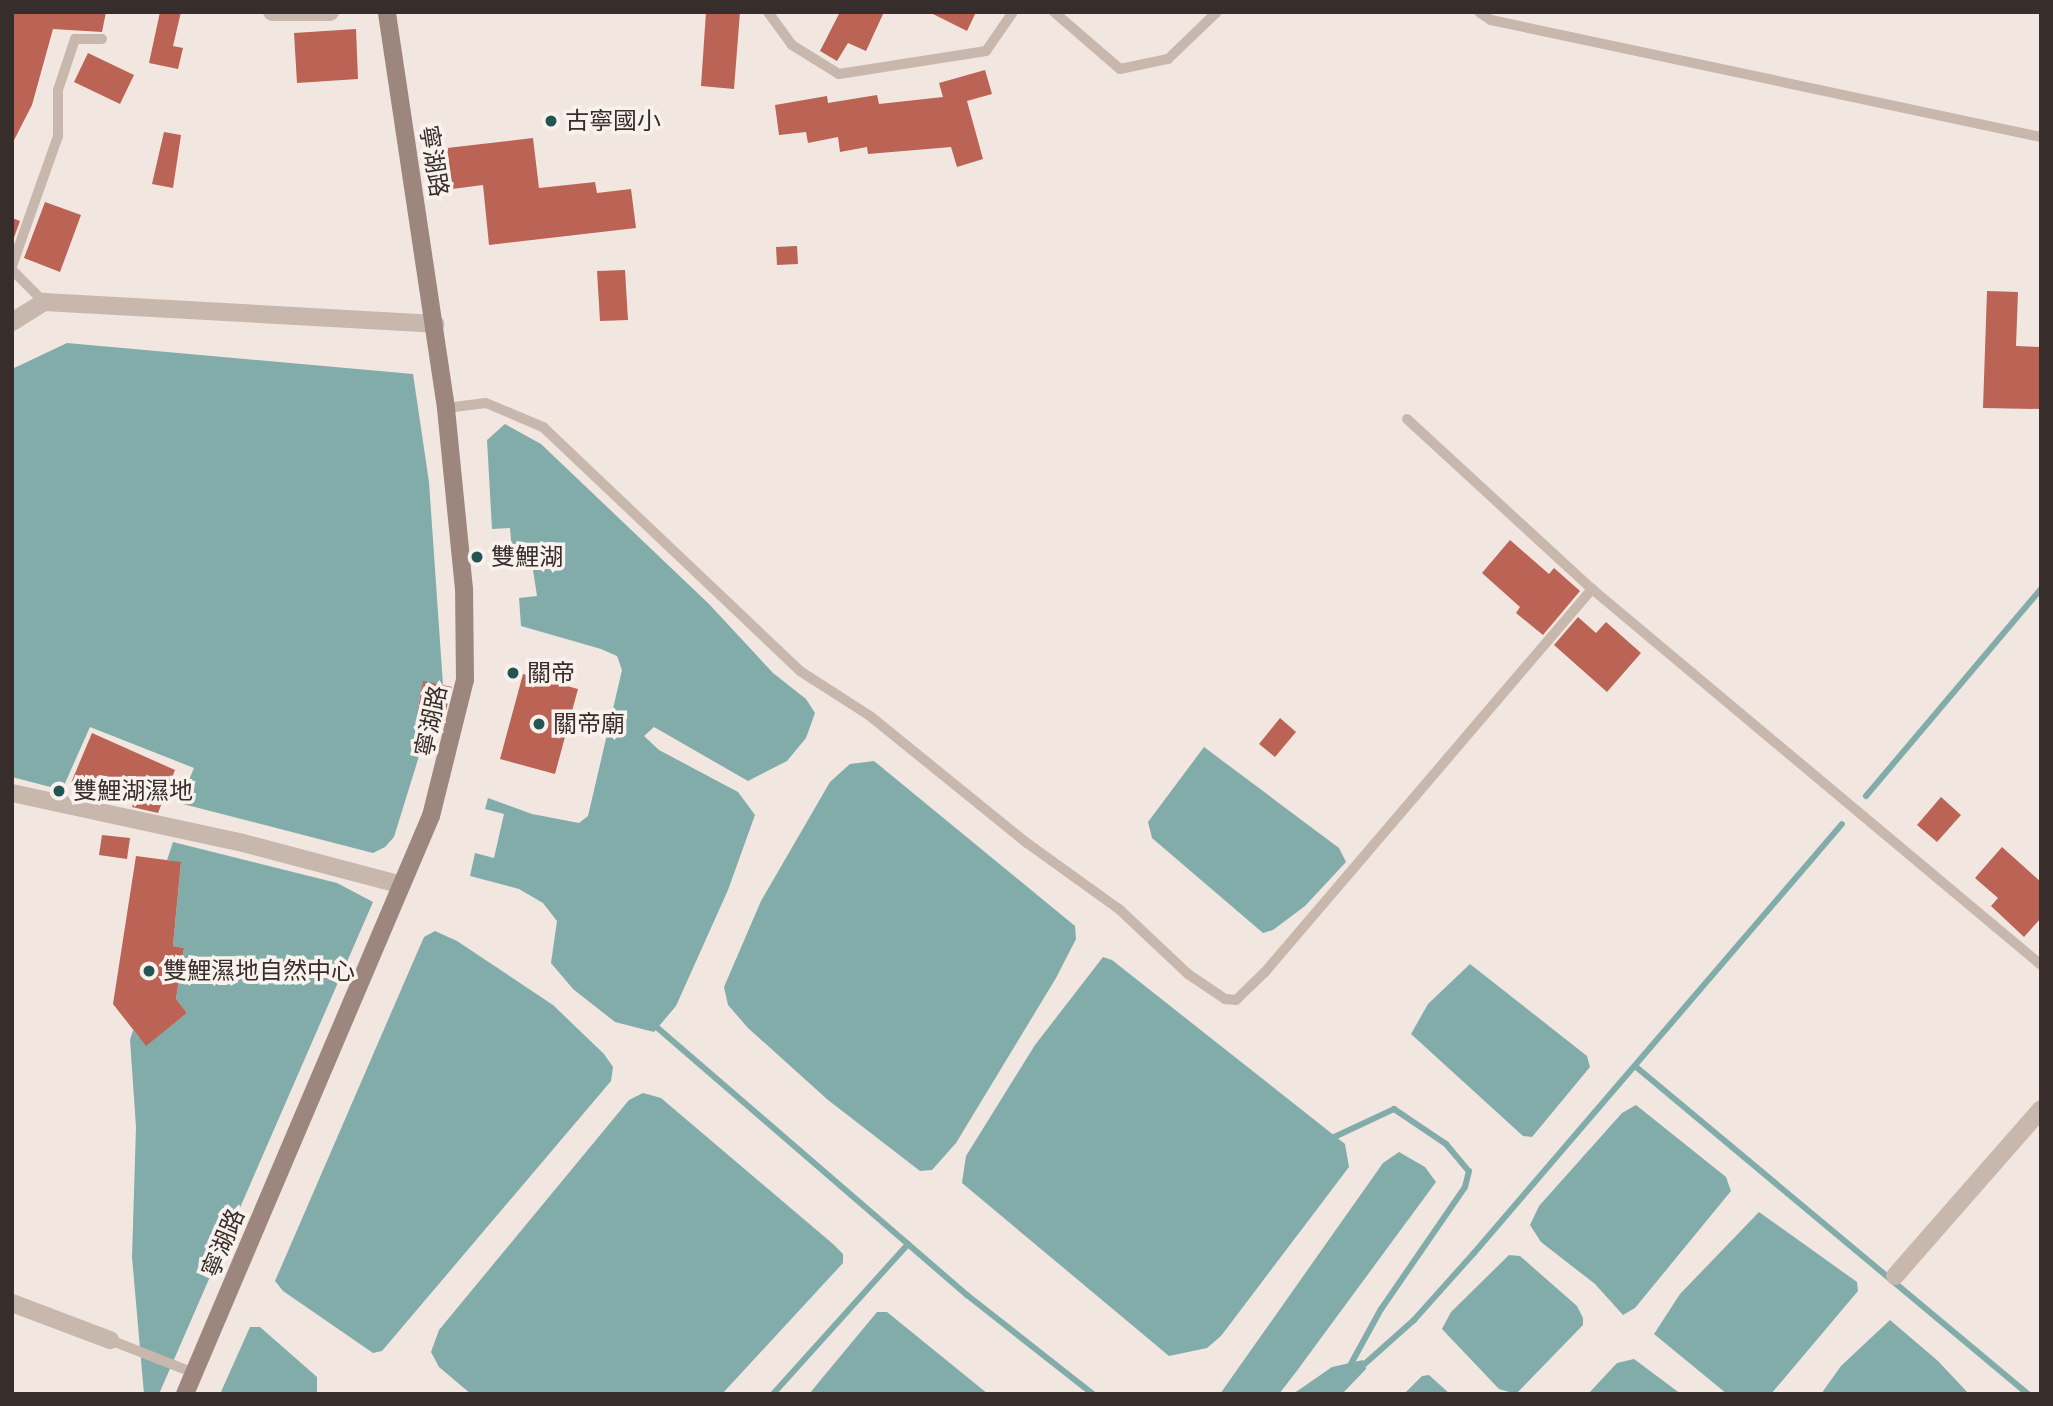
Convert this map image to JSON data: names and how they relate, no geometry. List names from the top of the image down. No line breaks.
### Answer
{"streets":{"main road":["寧湖路"]},"places":["古寧國小","雙鯉湖","關帝","關帝廟","雙鯉湖濕地","雙鯉濕地自然中心"]}
